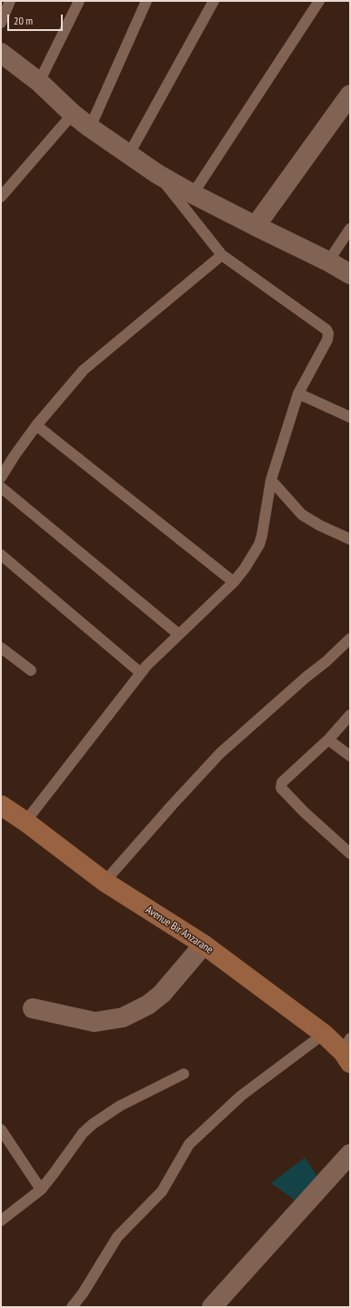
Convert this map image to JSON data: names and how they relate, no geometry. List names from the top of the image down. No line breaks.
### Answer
{"streets":{"street":["Avenue Bir Anzarane"]},"scale_bar":"20 m"}
